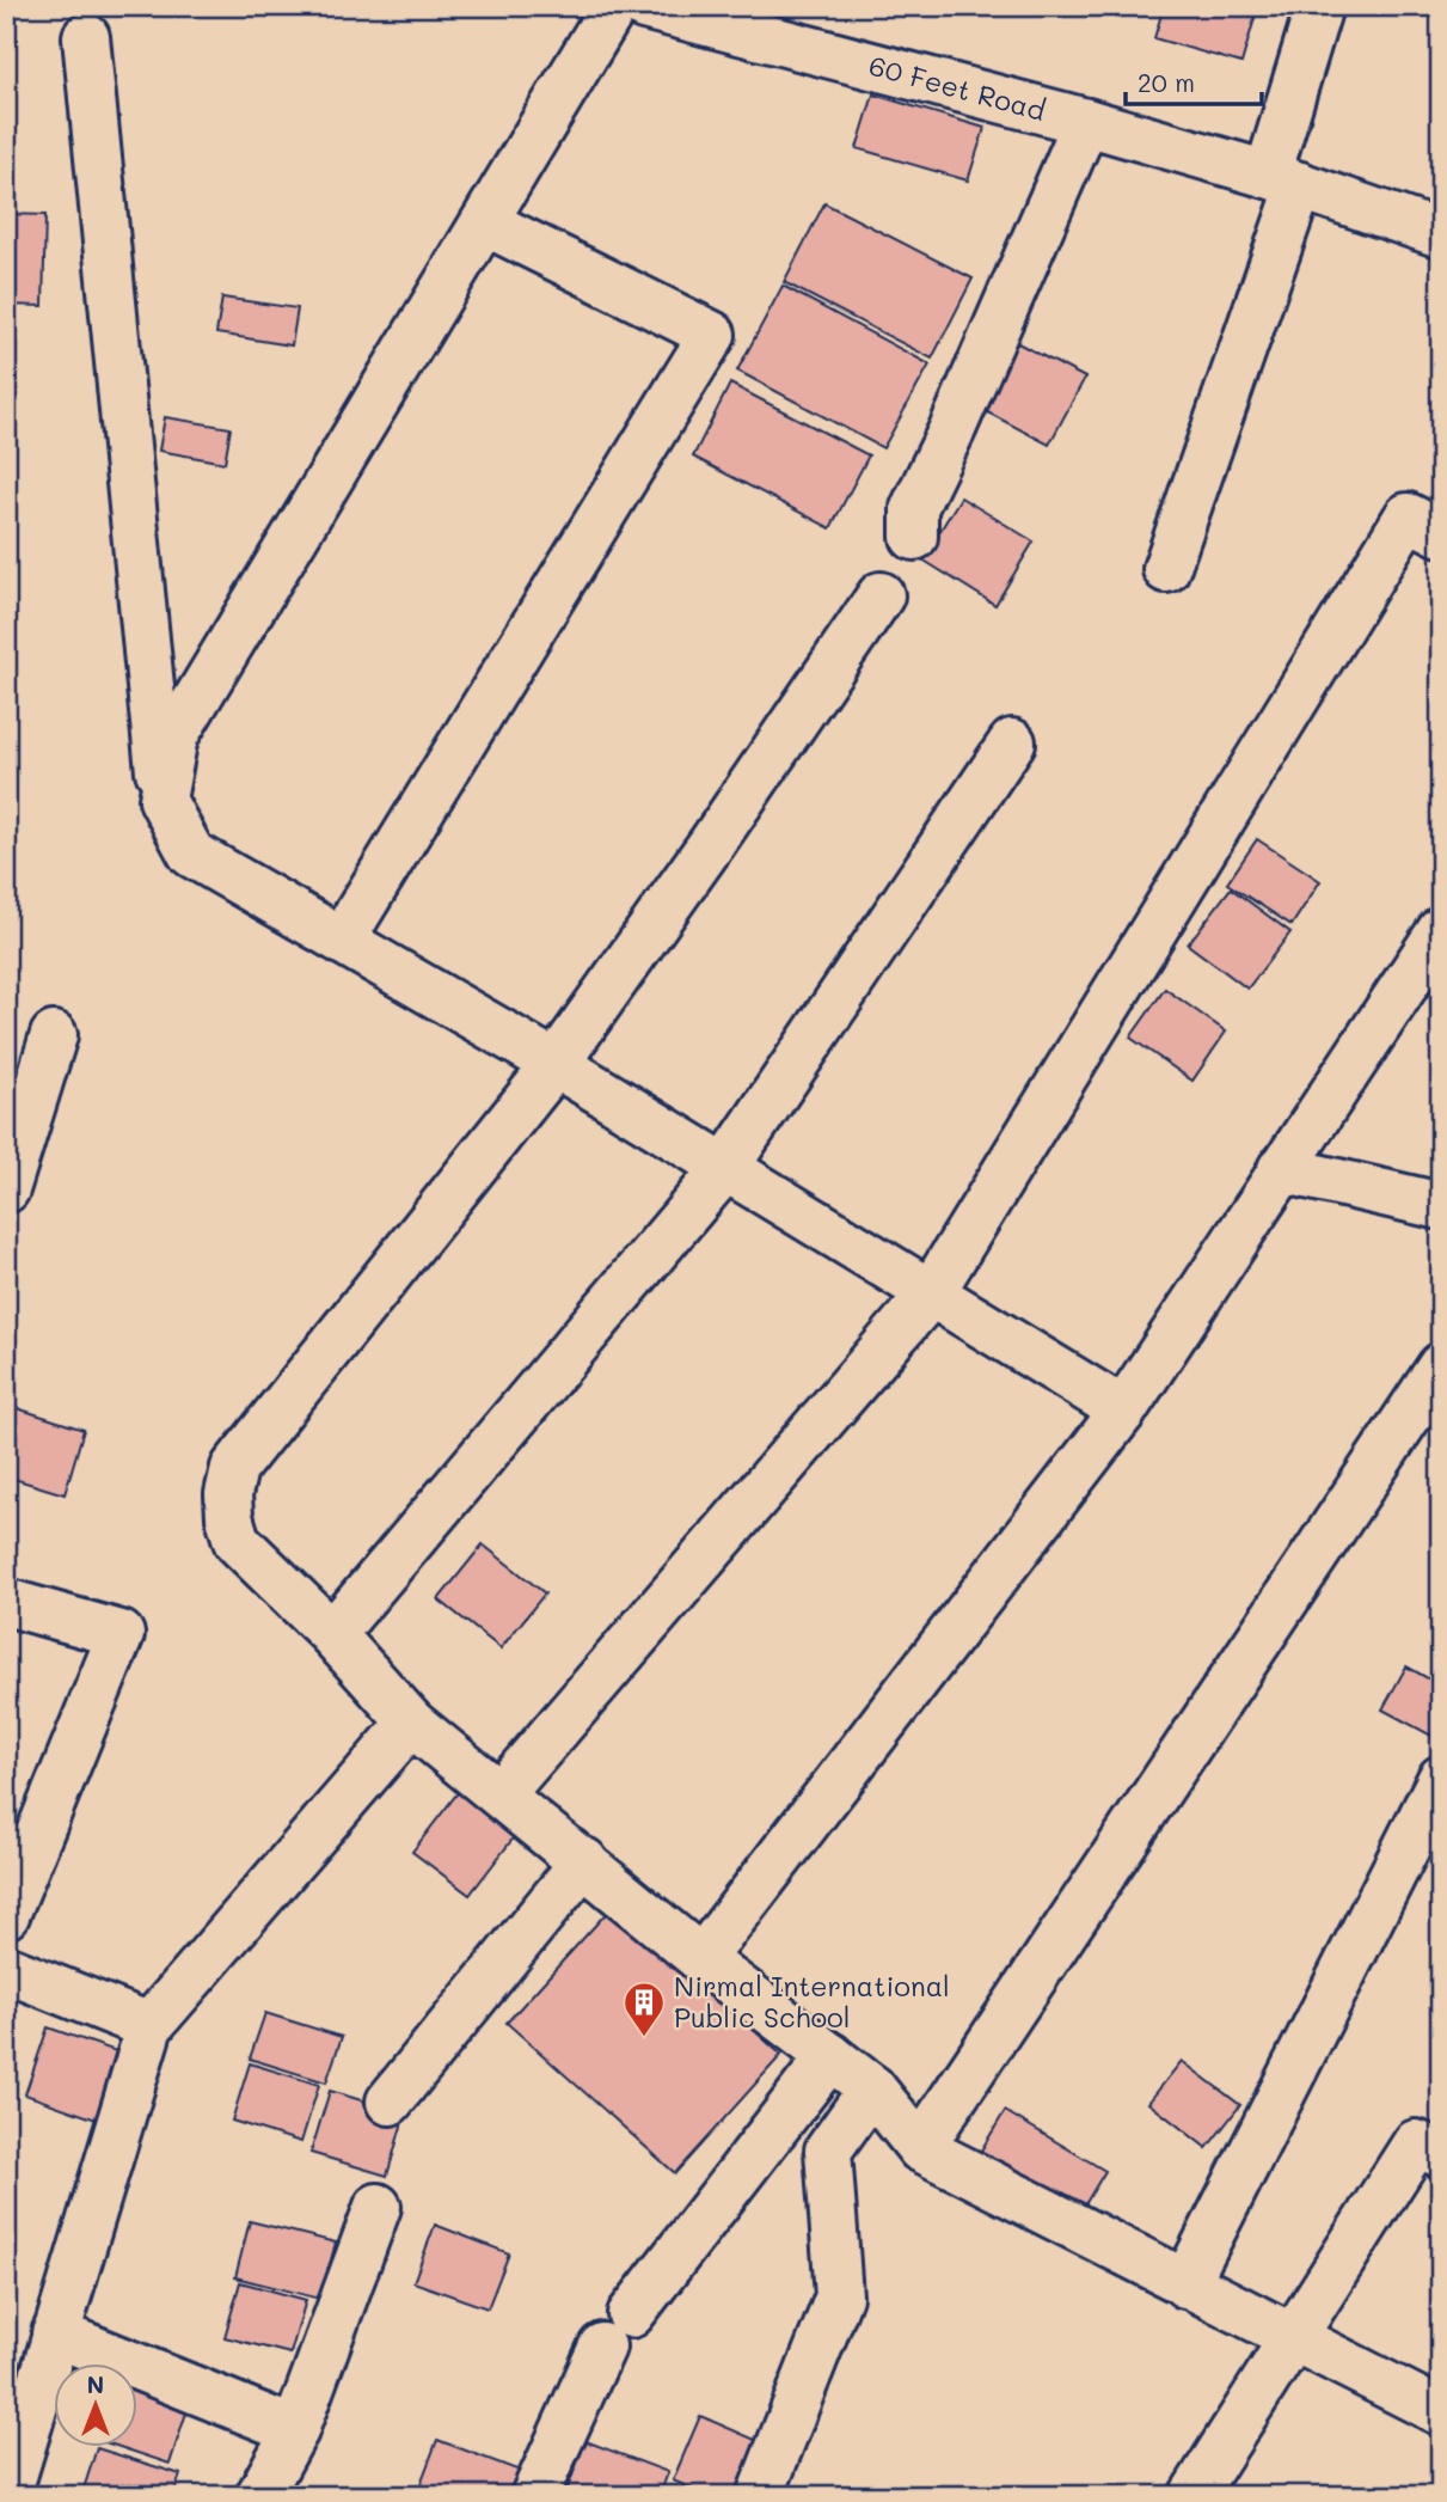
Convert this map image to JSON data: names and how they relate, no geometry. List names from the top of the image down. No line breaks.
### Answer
{"streets":{"street":["60 Feet Road"]},"places":{"building":["Nirmal International Public School"]},"scale_bar":"20 m","north":"top"}
